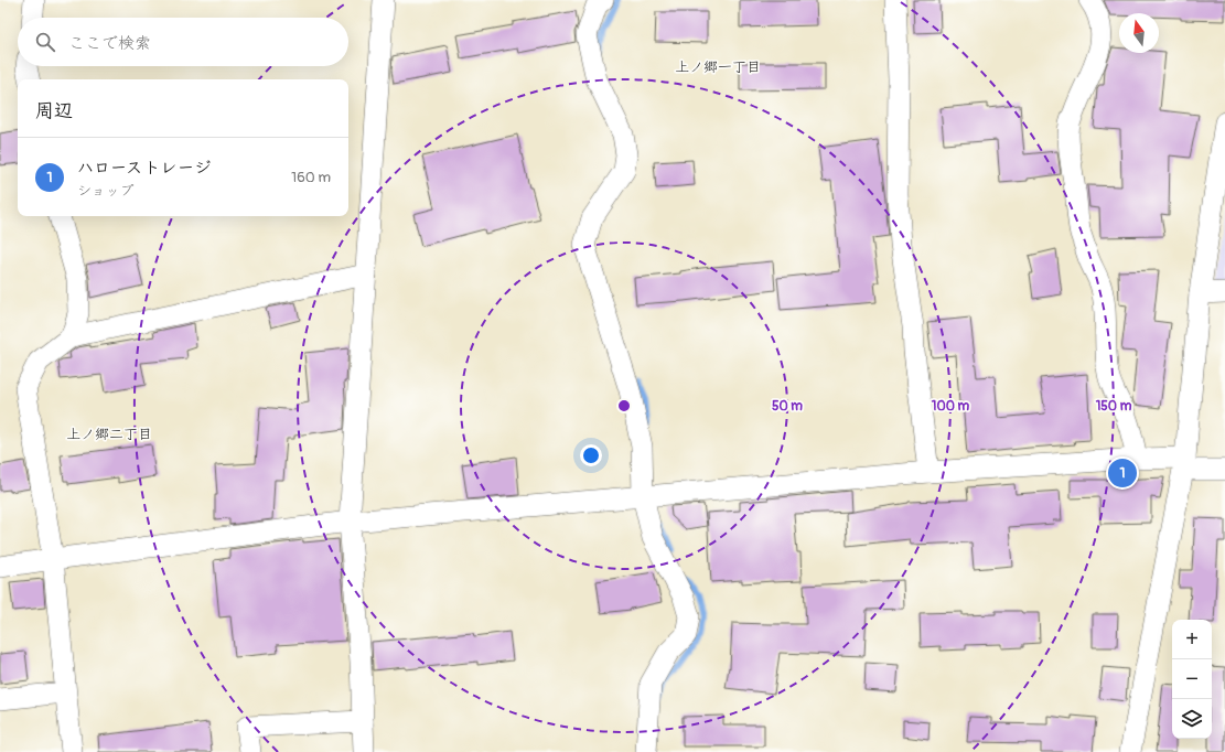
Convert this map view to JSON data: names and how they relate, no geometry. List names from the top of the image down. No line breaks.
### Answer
{"districts":["上ノ郷一丁目","上ノ郷二丁目"],"north":"top","page":{"search":"ここで検索","heading":"周辺","list":[{"mark":"1","name":"ハローストレージ","note":"ショップ","value":"160 m"}],"pins":"1","map_buttons":["+","−"]},"rings":["50 m","100 m","150 m"]}
